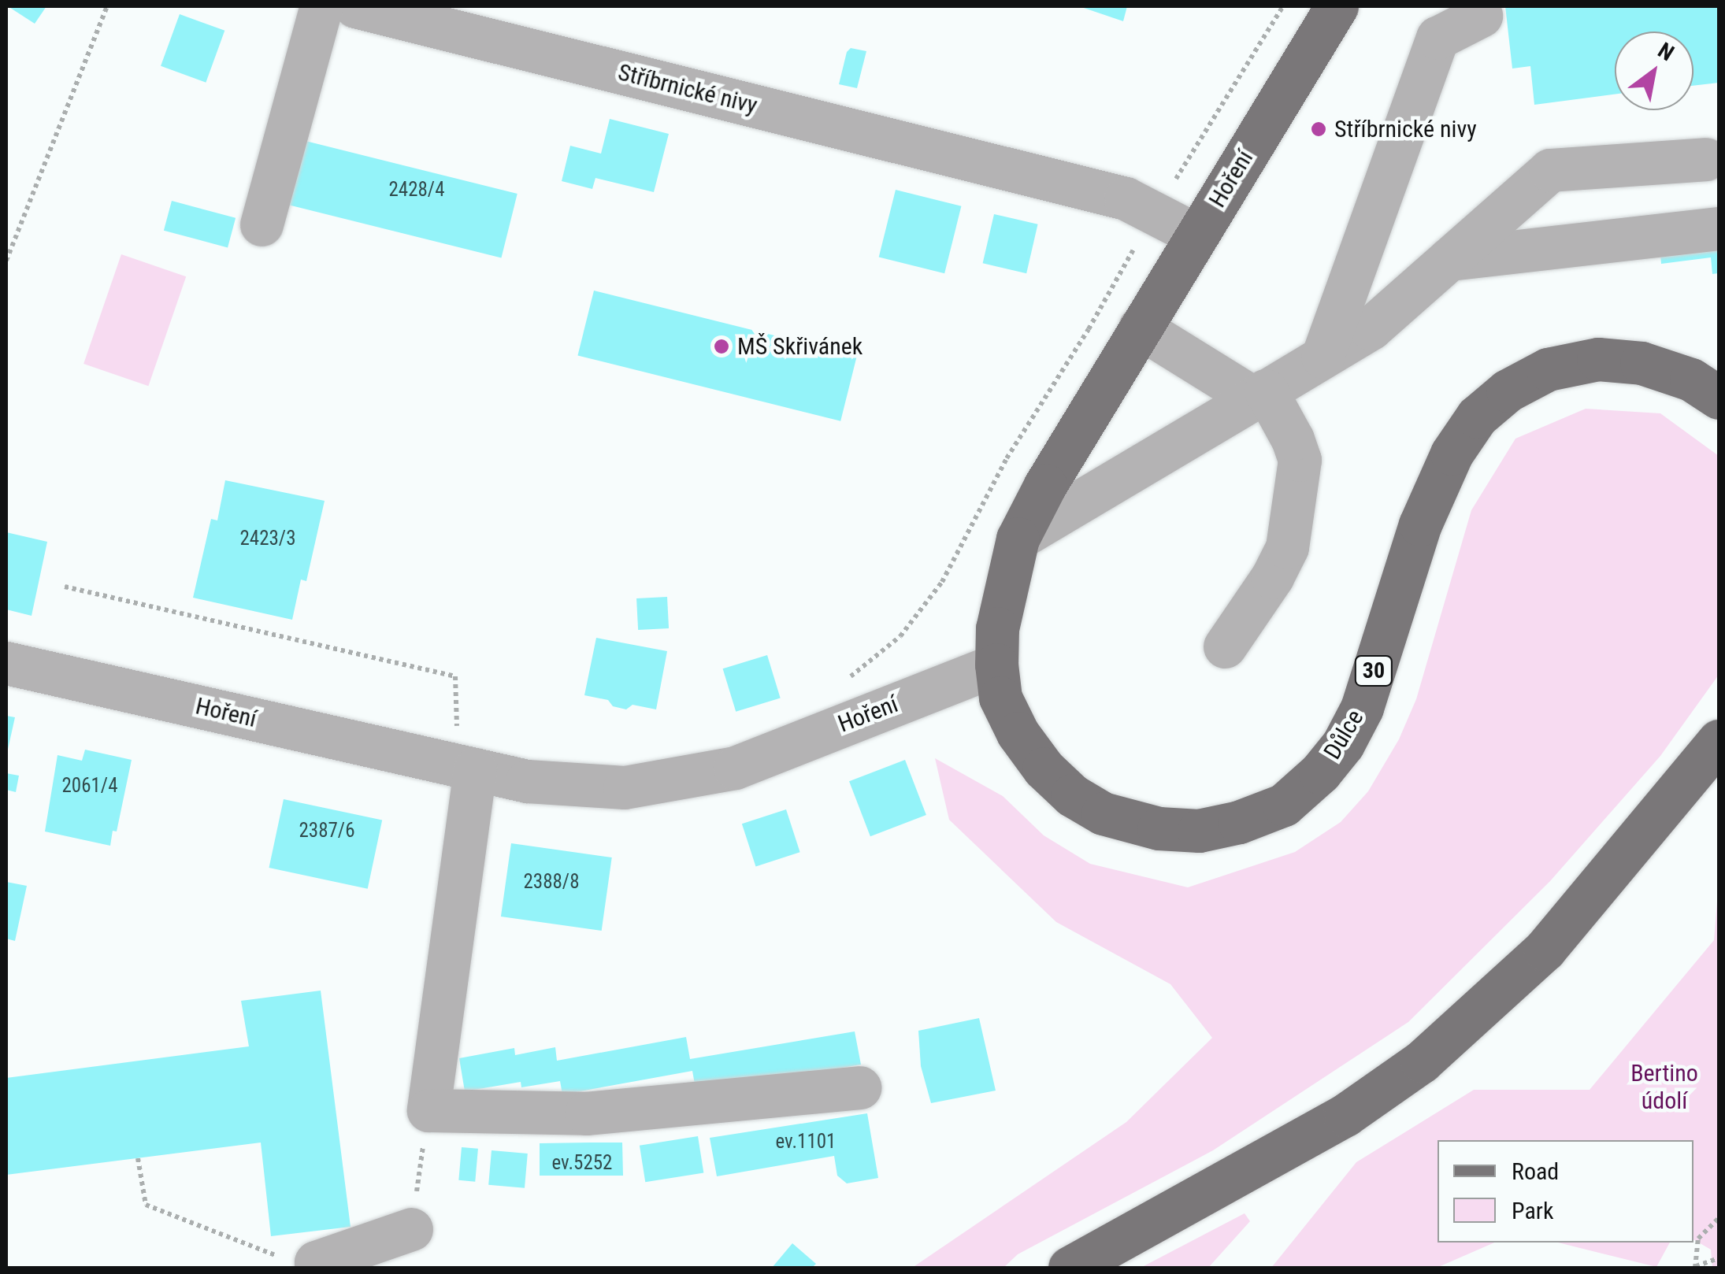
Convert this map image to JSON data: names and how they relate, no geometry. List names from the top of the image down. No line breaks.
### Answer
{"streets":{"main road":["Hoření","30","Důlce"],"street":["Stříbrnické nivy"]},"crossings":[["Stříbrnické nivy","Hoření"],["Hoření","Důlce"]],"parks":["Bertino údolí"],"places":["Stříbrnické nivy","MŠ Skřivánek"],"house_numbers":["2428/4","2423/3","2061/4","2387/6","2388/8","ev.1101","ev.5252"],"legend":["Road","Park"],"north":"top right"}
